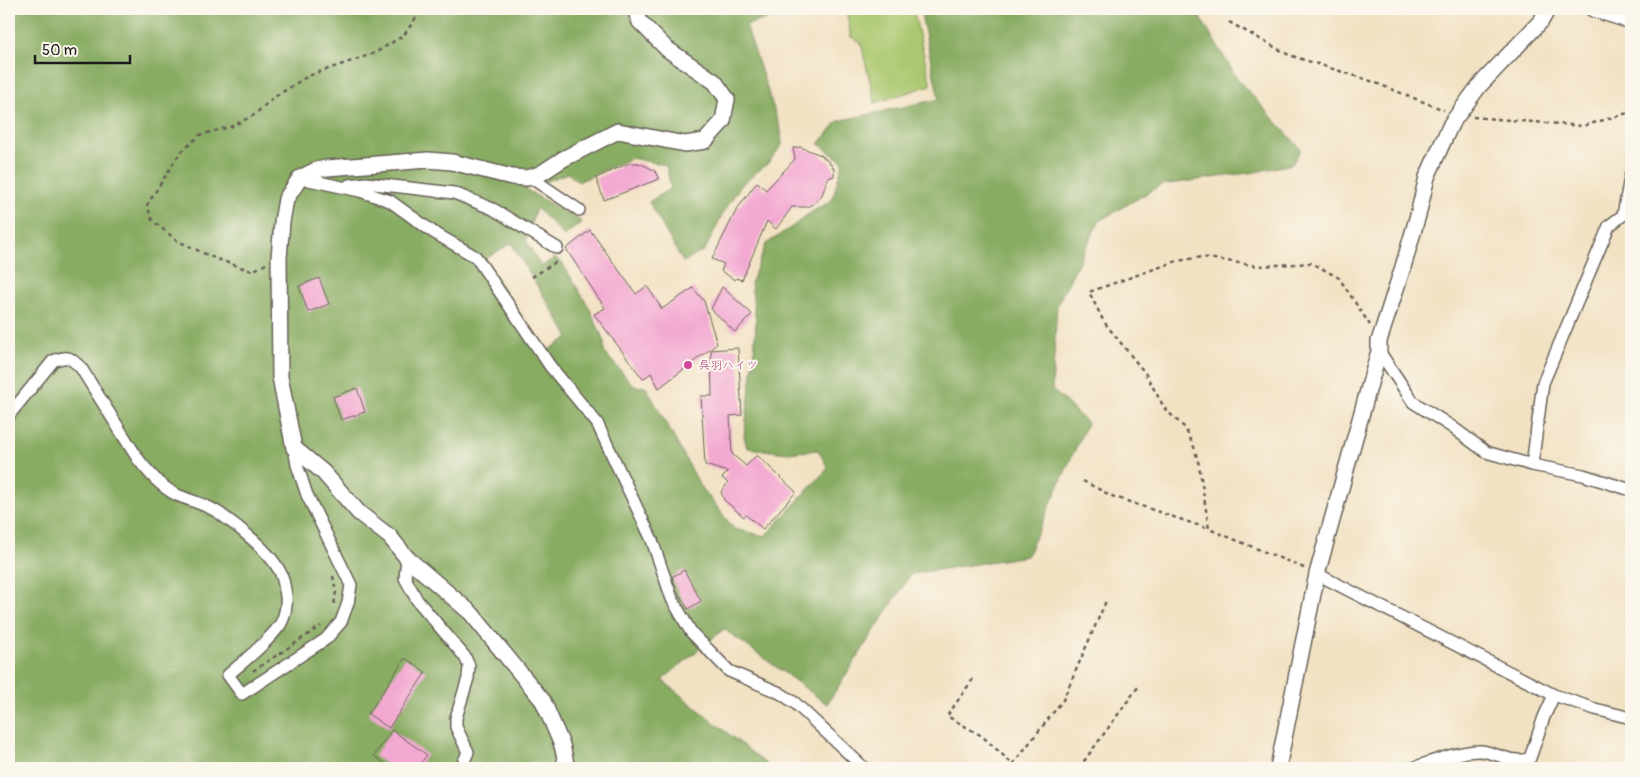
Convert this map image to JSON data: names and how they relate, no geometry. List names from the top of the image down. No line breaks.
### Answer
{"places":["呉羽ハイツ"],"scale_bar":"50 m"}
